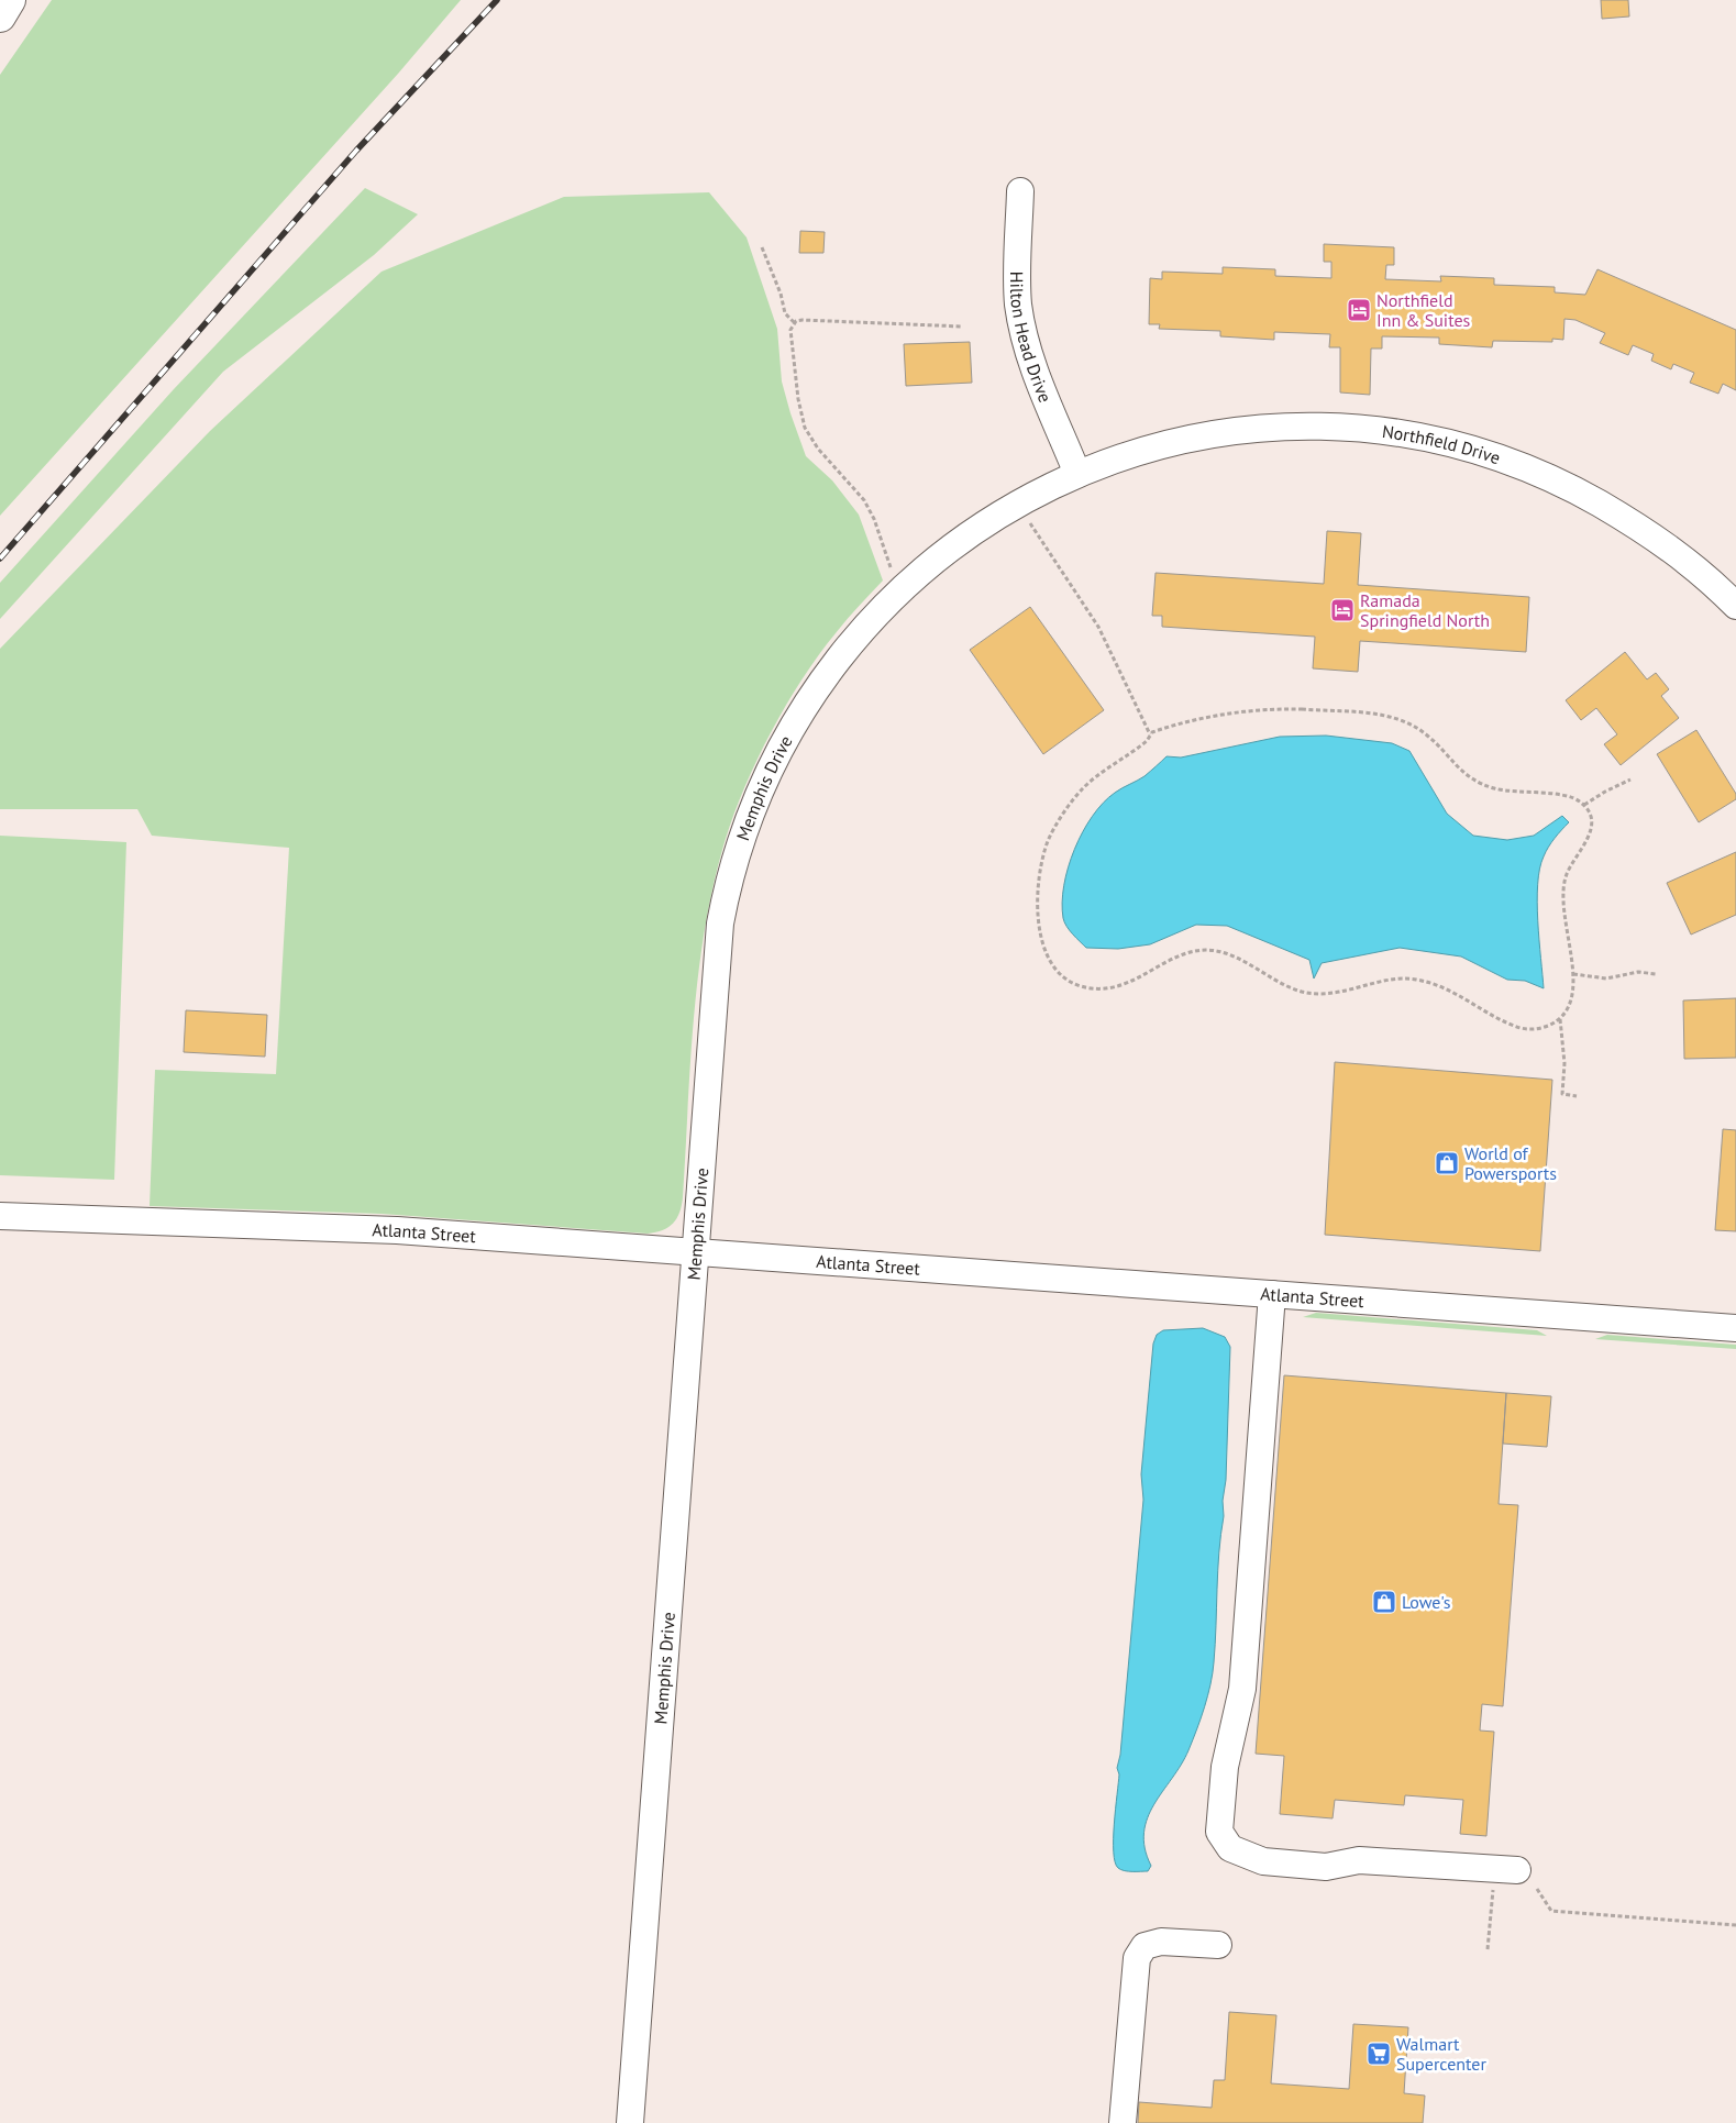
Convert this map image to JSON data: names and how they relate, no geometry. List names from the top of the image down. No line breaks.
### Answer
{"streets":{"street":["Hilton Head Drive","Northfield Drive","Memphis Drive","Atlanta Street"]},"crossings":[["Hilton Head Drive","Northfield Drive"],["Hilton Head Drive","Memphis Drive"],["Northfield Drive","Memphis Drive"],["Memphis Drive","Atlanta Street"]],"places":{"hotel":["Northfield Inn & Suites","Ramada Springfield North"],"shop":["World of Powersports","Lowe's"],"supermarket":["Walmart Supercenter"]}}
